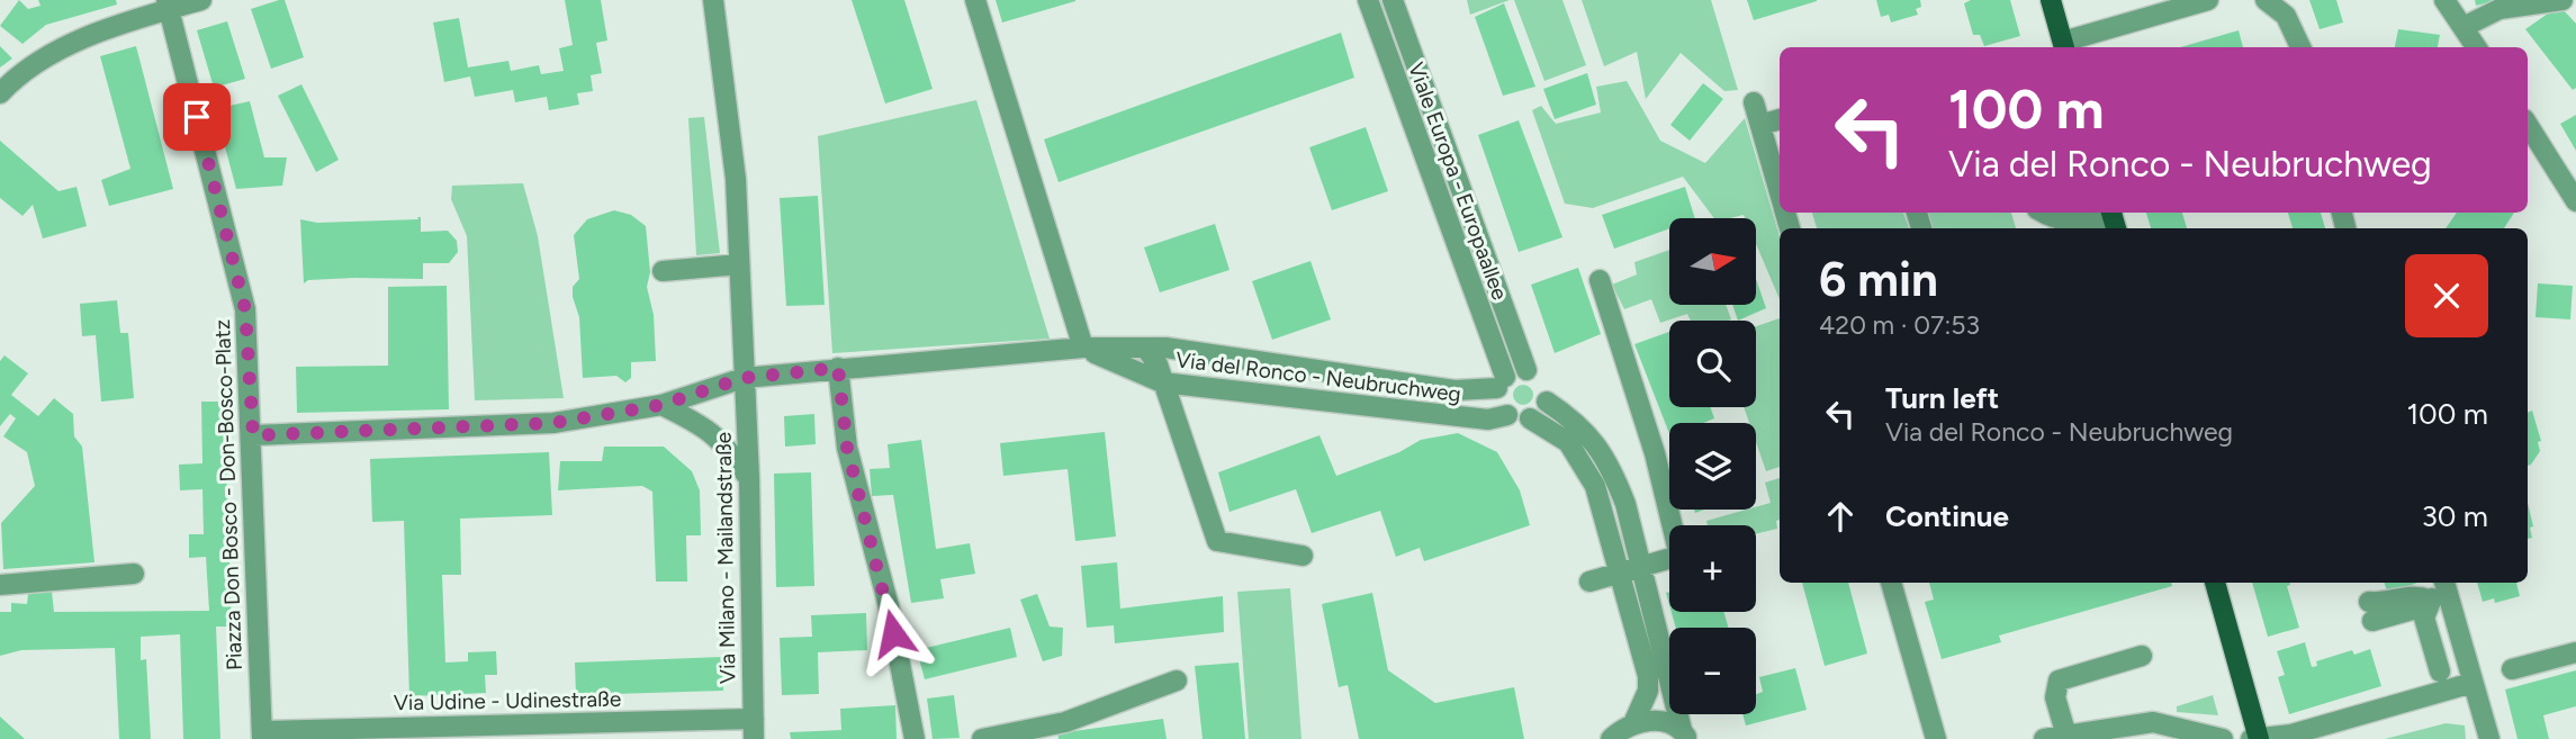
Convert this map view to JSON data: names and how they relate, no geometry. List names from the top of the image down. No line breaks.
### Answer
{"streets":{"street":["Viale Europa - Europaallee","Via del Ronco - Neubruchweg","Piazza Don Bosco - Don-Bosco-Platz","Via Milano - Mailandstraße","Via Udine - Udinestraße"]},"crossings":[["Viale Europa - Europaallee","Via del Ronco - Neubruchweg"],["Via del Ronco - Neubruchweg","Piazza Don Bosco - Don-Bosco-Platz"],["Via del Ronco - Neubruchweg","Via Milano - Mailandstraße"],["Piazza Don Bosco - Don-Bosco-Platz","Via Udine - Udinestraße"],["Via Milano - Mailandstraße","Via Udine - Udinestraße"]],"north":"right","page":{"turn":["100 m","Via del Ronco - Neubruchweg"],"map_buttons":["+","−"],"heading":["6 min","420 m · 07:53"],"list":[{"name":"Turn left","note":"Via del Ronco - Neubruchweg","value":"100 m"},{"name":"Continue","value":"30 m"}]}}
